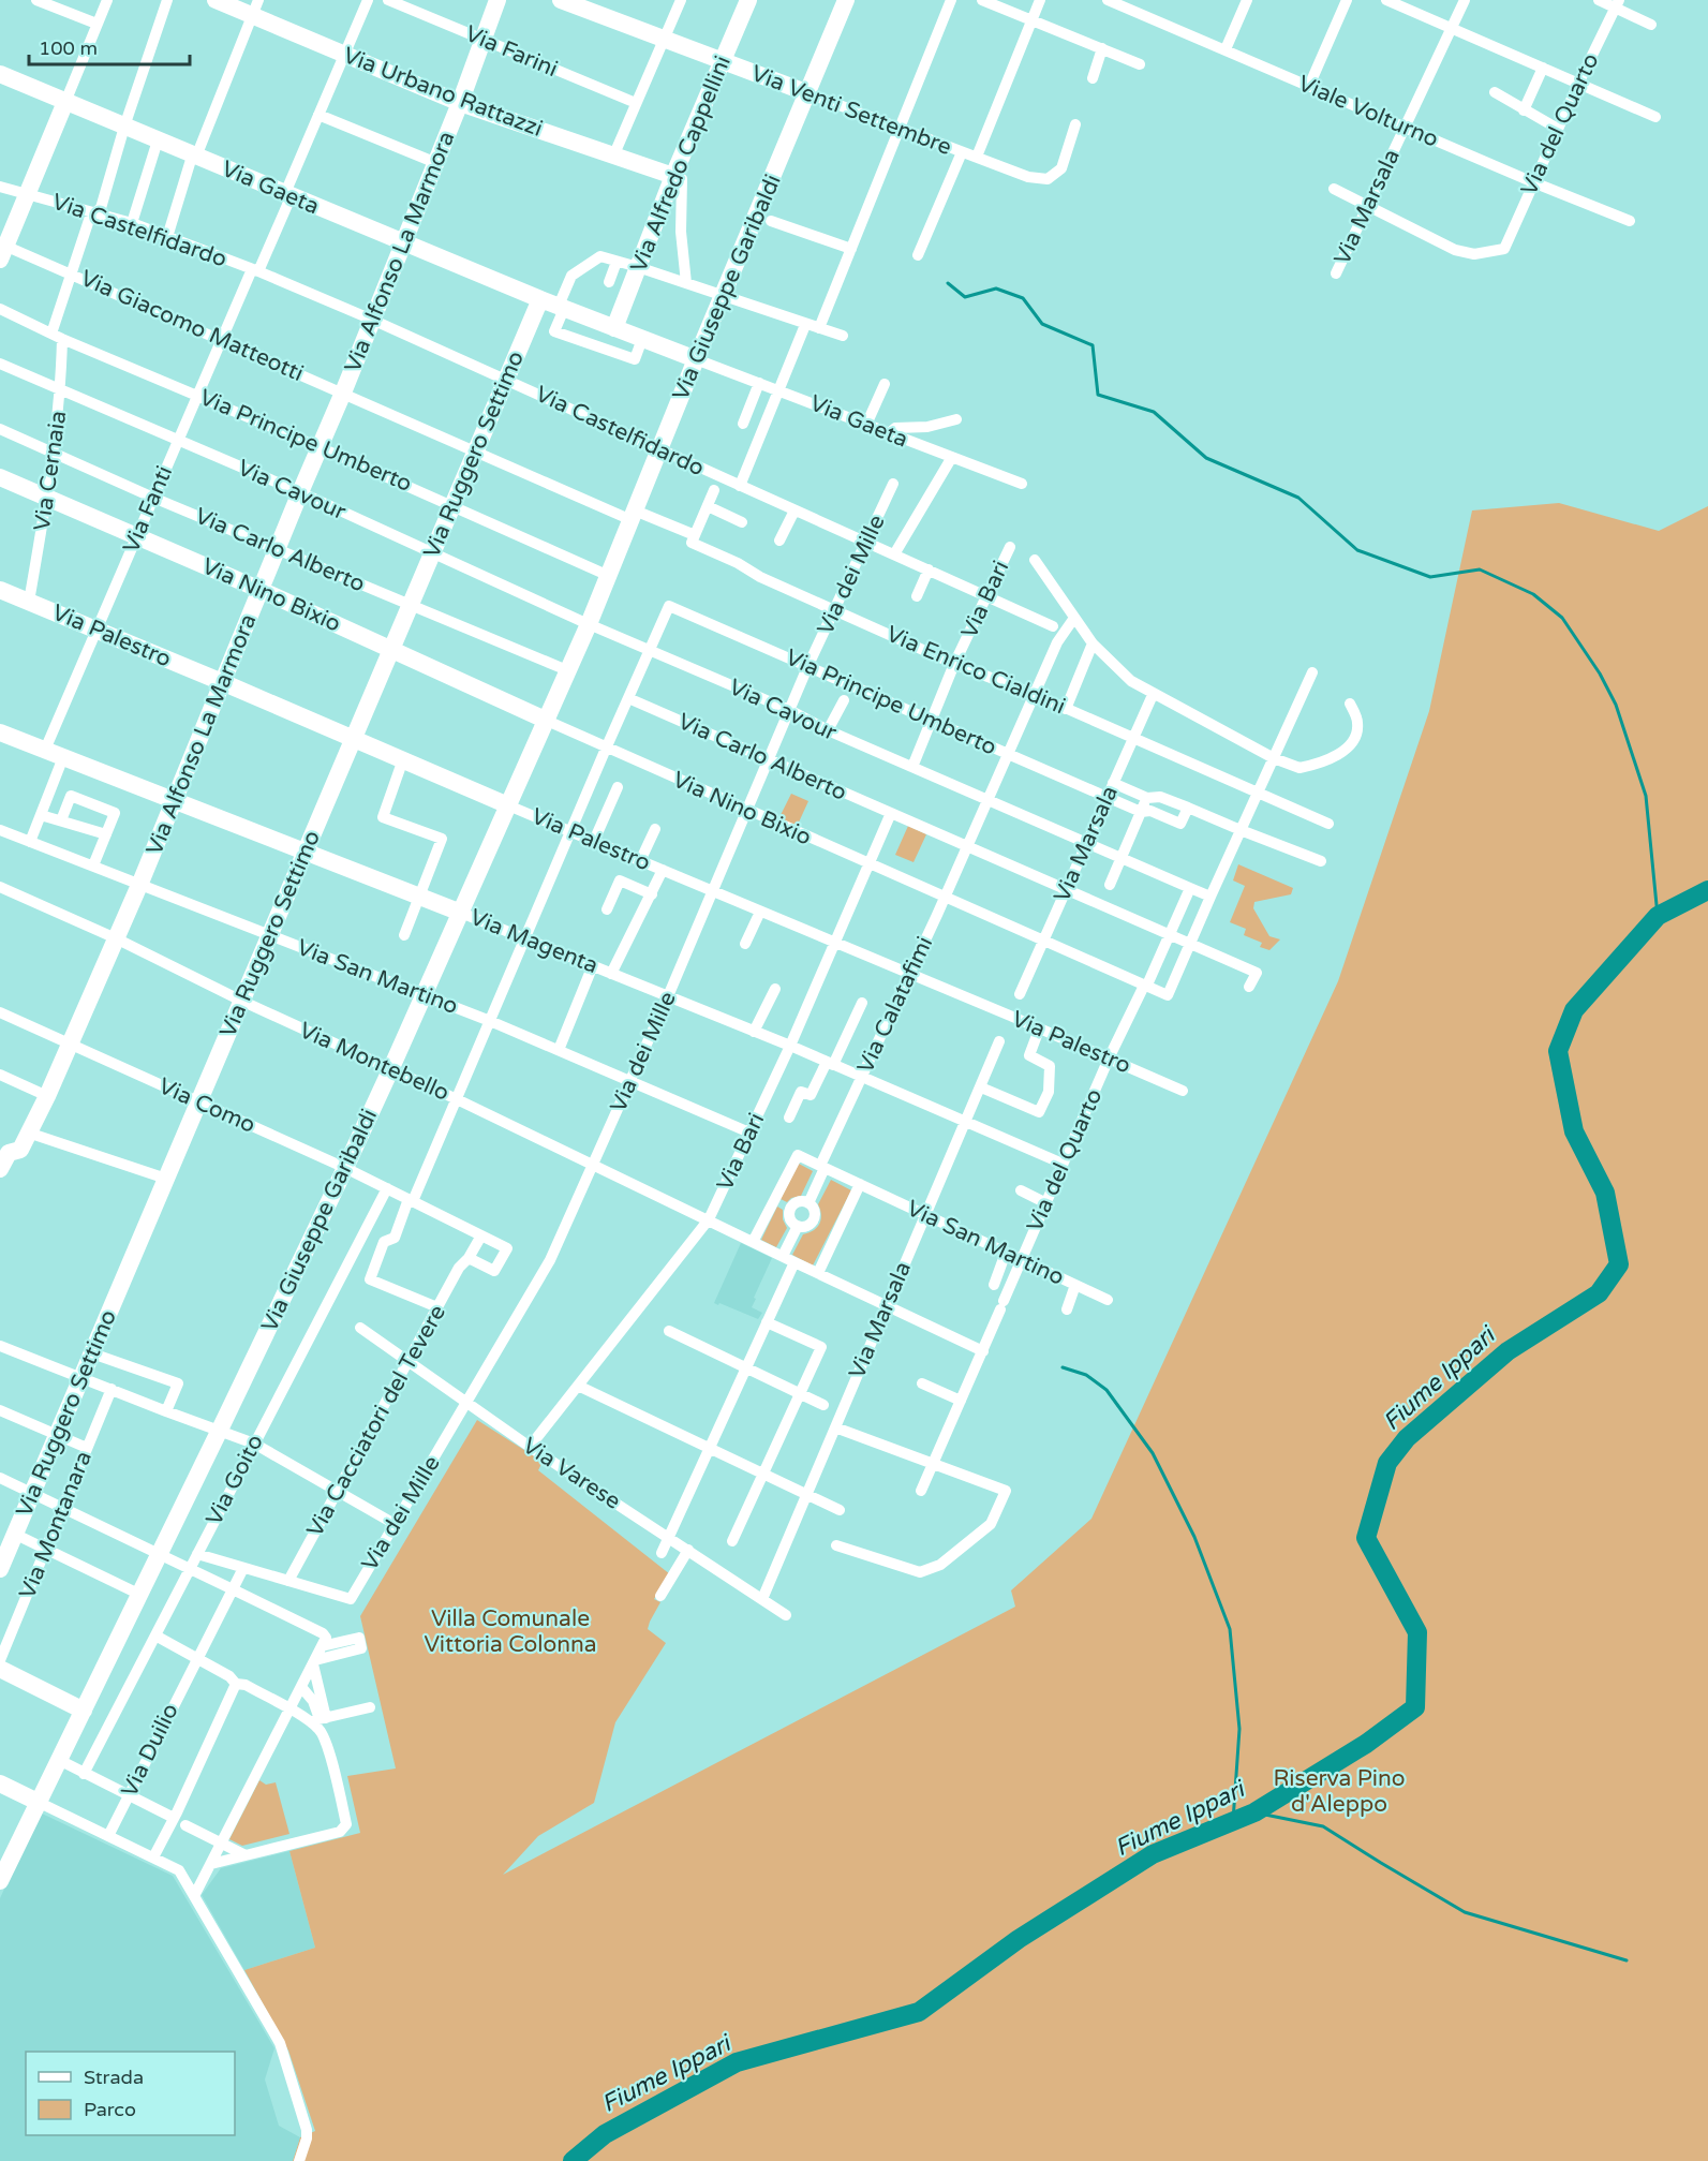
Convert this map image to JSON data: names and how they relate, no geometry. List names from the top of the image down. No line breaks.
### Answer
{"streets":{"main road":["Via Urbano Rattazzi","Via Venti Settembre","Via Alfredo Cappellini","Via Gaeta","Via Alfonso La Marmora","Via Giuseppe Garibaldi","Via Ruggero Settimo","Via Nino Bixio","Via Palestro","Via Magenta"],"street":["Via Farini","Viale Volturno","Via del Quarto","Via Marsala","Via Castelfidardo","Via Giacomo Matteotti","Via Principe Umberto","Via Cernaia","Via Cavour","Via Fanti","Via Carlo Alberto","Via dei Mille","Via Bari","Via Enrico Cialdini","Via San Martino","Via Calatafimi","Via Montebello","Via Como","Via Cacciatori del Tevere","Via Varese","Via Goito","Via Montanara","Via Duilio"]},"crossings":[["Via Farini","Via Alfonso La Marmora"],["Via Urbano Rattazzi","Via Alfredo Cappellini"],["Via Urbano Rattazzi","Via Alfonso La Marmora"],["Via Urbano Rattazzi","Via Fanti"],["Via Venti Settembre","Via Alfredo Cappellini"],["Via Venti Settembre","Via Giuseppe Garibaldi"],["Viale Volturno","Via del Quarto"],["Viale Volturno","Via Marsala"],["Via del Quarto","Via Marsala"],["Via del Quarto","Via Palestro"],["Via del Quarto","Via Magenta"],["Via del Quarto","Via San Martino"],["Via Alfredo Cappellini","Via Gaeta"],["Via Gaeta","Via Alfonso La Marmora"],["Via Gaeta","Via Giuseppe Garibaldi"],["Via Gaeta","Via Ruggero Settimo"],["Via Gaeta","Via Cernaia"],["Via Gaeta","Via Fanti"],["Via Marsala","Via Principe Umberto"],["Via Marsala","Via Enrico Cialdini"],["Via Marsala","Via Magenta"],["Via Marsala","Via San Martino"],["Via Marsala","Via Varese"],["Via Castelfidardo","Via Alfonso La Marmora"],["Via Castelfidardo","Via Giuseppe Garibaldi"],["Via Castelfidardo","Via Ruggero Settimo"],["Via Castelfidardo","Via Cernaia"],["Via Castelfidardo","Via Fanti"],["Via Castelfidardo","Via dei Mille"],["Via Castelfidardo","Via Bari"],["Via Alfonso La Marmora","Via Giacomo Matteotti"],["Via Alfonso La Marmora","Via Principe Umberto"],["Via Alfonso La Marmora","Via Cavour"],["Via Alfonso La Marmora","Via Carlo Alberto"],["Via Alfonso La Marmora","Via Nino Bixio"],["Via Alfonso La Marmora","Via Palestro"],["Via Alfonso La Marmora","Via Magenta"],["Via Alfonso La Marmora","Via San Martino"],["Via Alfonso La Marmora","Via Montebello"],["Via Alfonso La Marmora","Via Como"],["Via Giuseppe Garibaldi","Via Giacomo Matteotti"],["Via Giuseppe Garibaldi","Via Principe Umberto"],["Via Giuseppe Garibaldi","Via Cavour"],["Via Giuseppe Garibaldi","Via Carlo Alberto"],["Via Giuseppe Garibaldi","Via Nino Bixio"],["Via Giuseppe Garibaldi","Via Palestro"],["Via Giuseppe Garibaldi","Via Enrico Cialdini"],["Via Giuseppe Garibaldi","Via Magenta"],["Via Giuseppe Garibaldi","Via San Martino"],["Via Giuseppe Garibaldi","Via Montebello"],["Via Giuseppe Garibaldi","Via Como"],["Via Giacomo Matteotti","Via Ruggero Settimo"],["Via Giacomo Matteotti","Via Cernaia"],["Via Giacomo Matteotti","Via Fanti"],["Via Giacomo Matteotti","Via Enrico Cialdini"],["Via Principe Umberto","Via Ruggero Settimo"],["Via Principe Umberto","Via Cernaia"],["Via Principe Umberto","Via Cavour"],["Via Principe Umberto","Via Fanti"],["Via Principe Umberto","Via dei Mille"],["Via Principe Umberto","Via Bari"],["Via Ruggero Settimo","Via Cavour"],["Via Ruggero Settimo","Via Carlo Alberto"],["Via Ruggero Settimo","Via Nino Bixio"],["Via Ruggero Settimo","Via Palestro"],["Via Ruggero Settimo","Via Magenta"],["Via Ruggero Settimo","Via San Martino"],["Via Ruggero Settimo","Via Montebello"],["Via Ruggero Settimo","Via Como"],["Via Cernaia","Via Cavour"],["Via Cernaia","Via Carlo Alberto"],["Via Cernaia","Via Nino Bixio"],["Via Cernaia","Via Palestro"],["Via Cavour","Via Fanti"],["Via Cavour","Via dei Mille"],["Via Cavour","Via Bari"],["Via Cavour","Via Calatafimi"],["Via Fanti","Via Carlo Alberto"],["Via Fanti","Via Nino Bixio"],["Via Fanti","Via Palestro"],["Via Fanti","Via Magenta"],["Via Carlo Alberto","Via dei Mille"],["Via Carlo Alberto","Via Bari"],["Via Carlo Alberto","Via Calatafimi"],["Via dei Mille","Via Nino Bixio"],["Via dei Mille","Via Palestro"],["Via dei Mille","Via Enrico Cialdini"],["Via dei Mille","Via Magenta"],["Via dei Mille","Via San Martino"],["Via dei Mille","Via Montebello"],["Via dei Mille","Via Cacciatori del Tevere"],["Via dei Mille","Via Varese"],["Via Nino Bixio","Via Bari"],["Via Nino Bixio","Via Calatafimi"],["Via Bari","Via Palestro"],["Via Bari","Via Enrico Cialdini"],["Via Bari","Via Magenta"],["Via Bari","Via San Martino"],["Via Bari","Via Montebello"],["Via Bari","Via Varese"],["Via Palestro","Via Calatafimi"],["Via Magenta","Via Calatafimi"],["Via San Martino","Via Calatafimi"],["Via Como","Via Cacciatori del Tevere"],["Via Como","Via Goito"],["Via Cacciatori del Tevere","Via Varese"]],"water":["Fiume Ippari"],"parks":["Villa Comunale Vittoria Colonna","Riserva Pino d'Aleppo"],"legend":["Strada","Parco"],"scale_bar":"100 m"}
